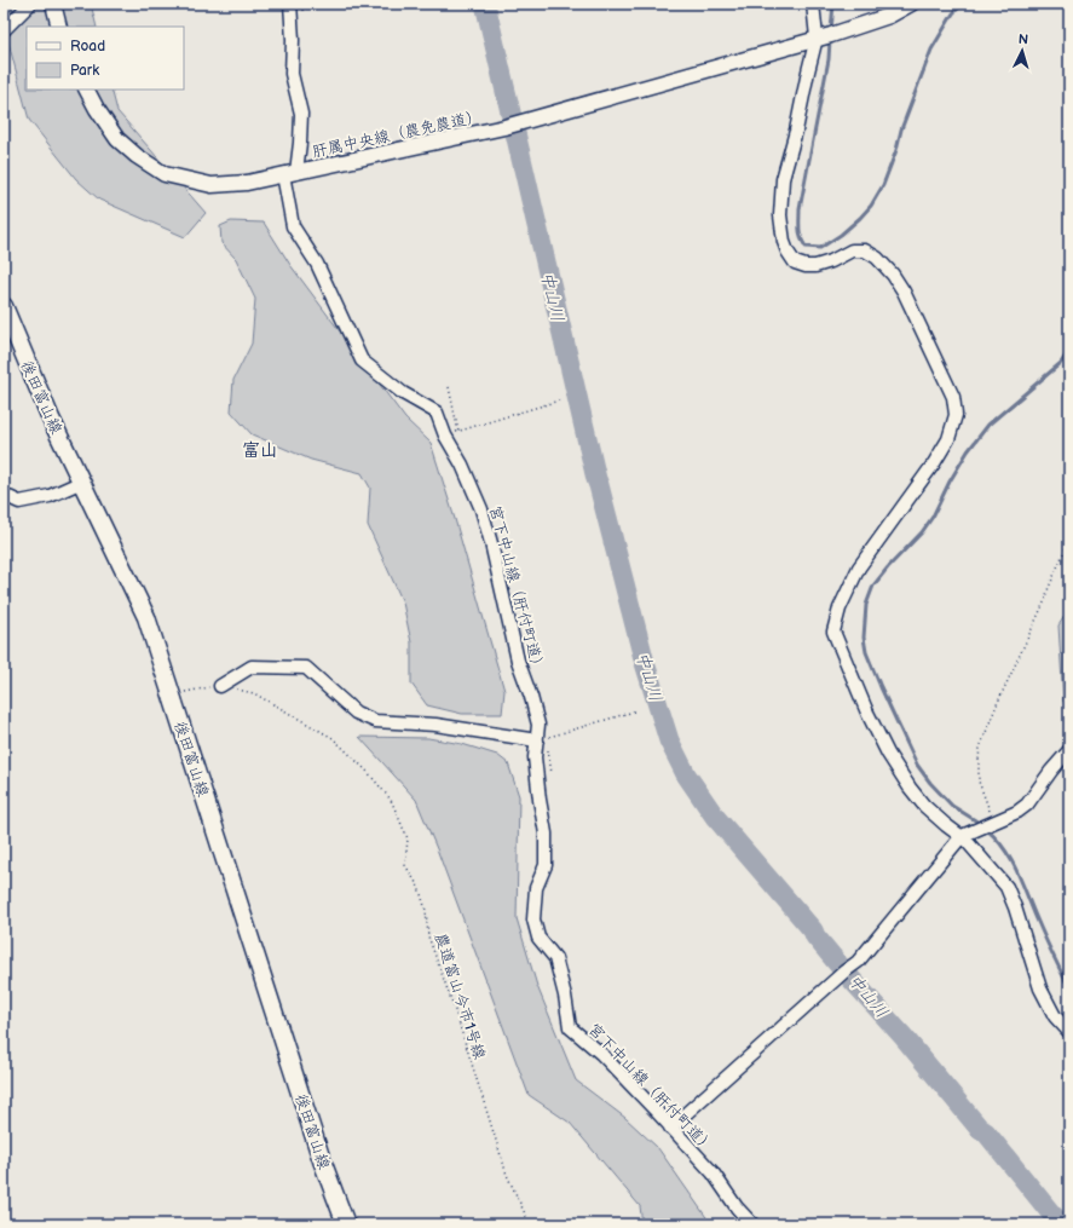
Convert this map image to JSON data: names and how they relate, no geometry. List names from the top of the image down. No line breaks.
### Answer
{"streets":{"main road":["後田富山線"],"street":["肝属中央線（農免農道）","宮下中山線（肝付町道）"],"path":["農道富山今市1号線"]},"crossings":[["肝属中央線（農免農道）","宮下中山線（肝付町道）"],["後田富山線","農道富山今市1号線"]],"districts":["富山"],"water":["中山川"],"legend":["Road","Park"],"north":"top"}
